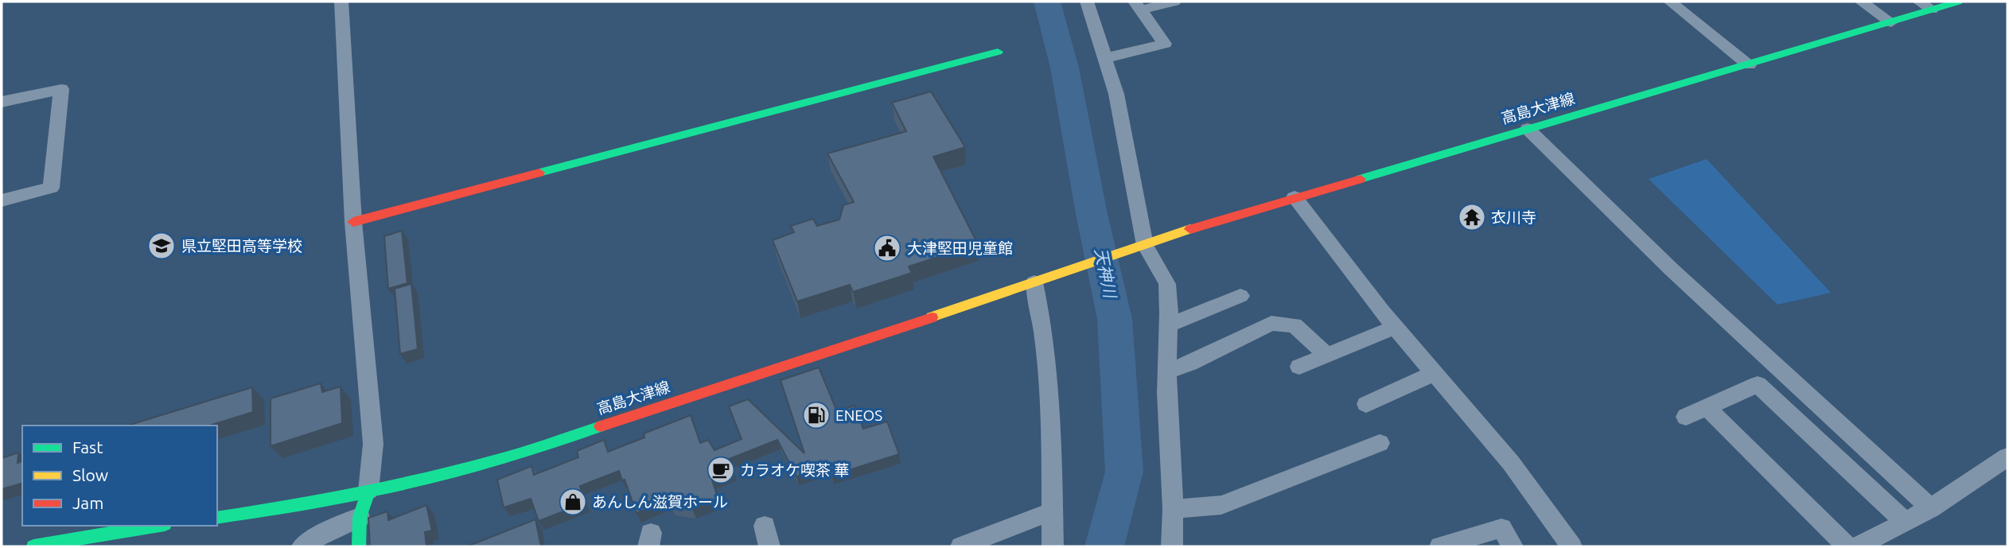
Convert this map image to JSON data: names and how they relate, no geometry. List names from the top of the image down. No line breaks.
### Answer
{"streets":{"main road":["高島大津線"]},"water":["天神川"],"places":{"temple":["衣川寺"],"school or university":["県立堅田高等学校"],"public building":["大津堅田児童館"],"fuel station":["ENEOS"],"cafe":["カラオケ喫茶 華"],"shop":["あんしん滋賀ホール"]},"legend":["Fast","Slow","Jam"]}
